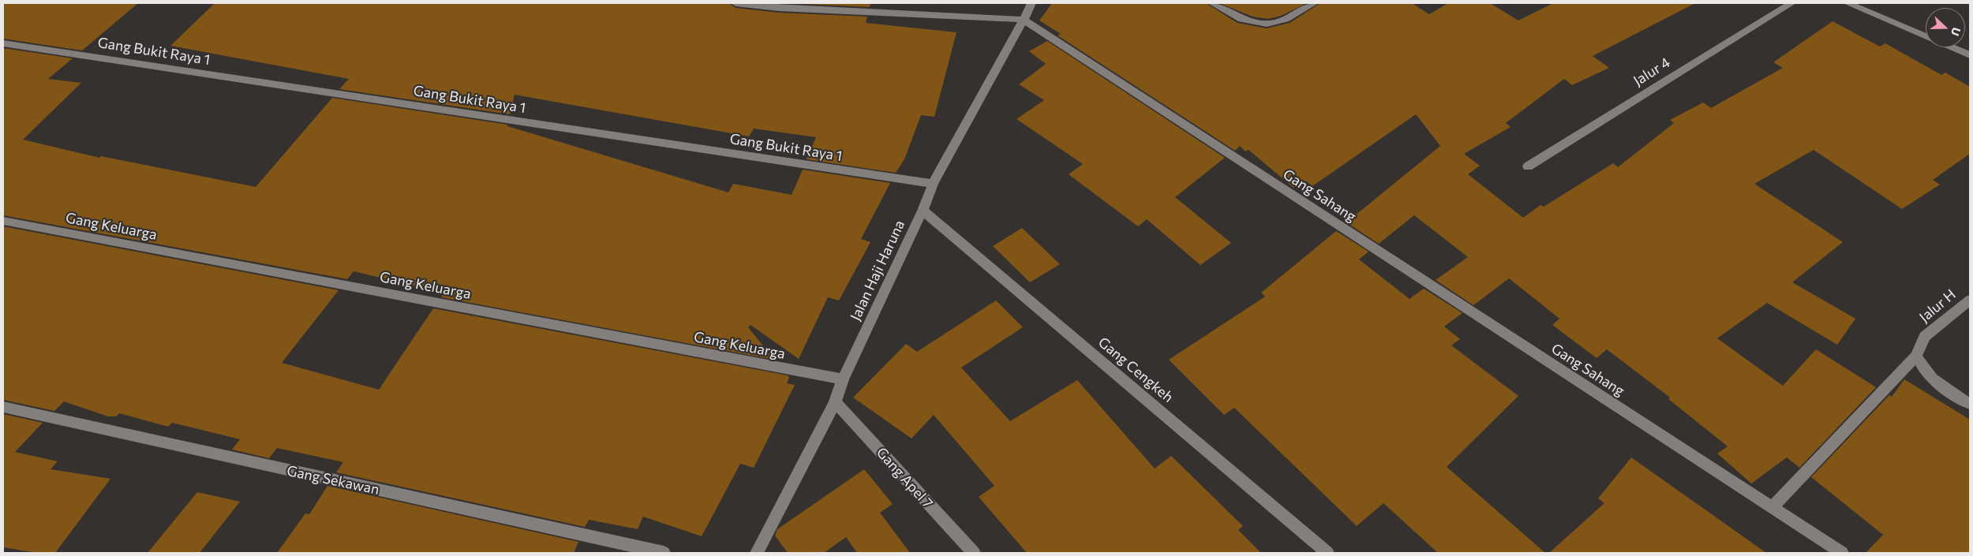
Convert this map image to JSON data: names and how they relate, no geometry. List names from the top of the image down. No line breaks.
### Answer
{"streets":{"street":["Gang Bukit Raya 1","Jalur 4","Gang Sahang","Gang Keluarga","Jalan Haji Haruna","Jalur H","Gang Cengkeh","Gang Apel 7","Gang Sekawan"]},"crossings":[["Gang Bukit Raya 1","Jalan Haji Haruna"],["Gang Sahang","Jalan Haji Haruna"],["Gang Sahang","Jalur H"],["Gang Keluarga","Jalan Haji Haruna"],["Jalan Haji Haruna","Gang Cengkeh"],["Jalan Haji Haruna","Gang Apel 7"]],"north":"right"}
